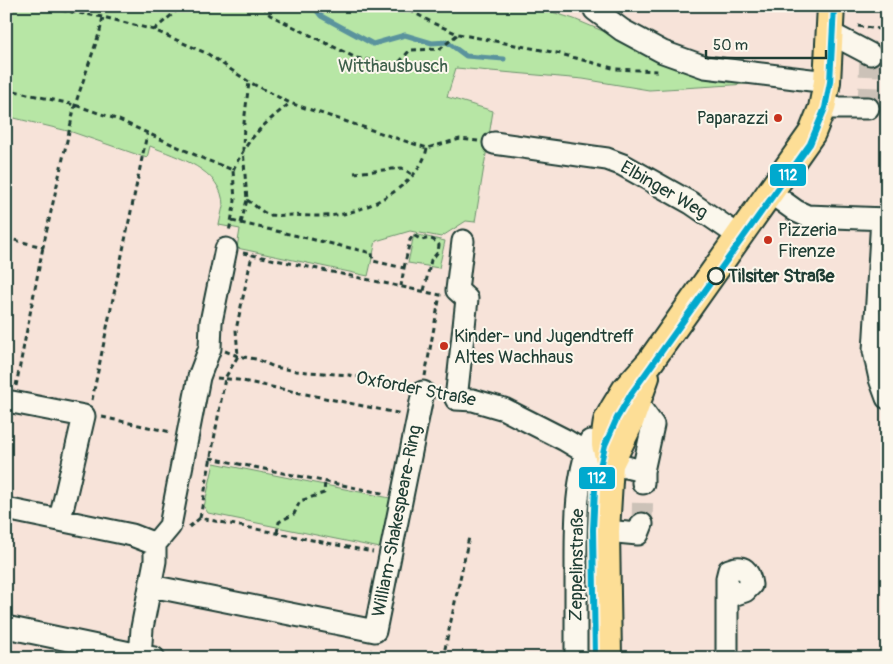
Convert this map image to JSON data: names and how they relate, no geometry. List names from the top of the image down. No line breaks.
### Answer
{"streets":{"main road":["Zeppelinstraße"],"street":["Elbinger Weg","Oxforder Straße","William-Shakespeare-Ring"]},"crossings":[["Elbinger Weg","Zeppelinstraße"],["Oxforder Straße","William-Shakespeare-Ring"],["Oxforder Straße","Zeppelinstraße"]],"parks":["Witthausbusch"],"places":["Paparazzi","Pizzeria Firenze","Tilsiter Straße","Kinder- und Jugendtreff Altes Wachhaus"],"lines":["transit line 112"],"scale_bar":"50 m"}
